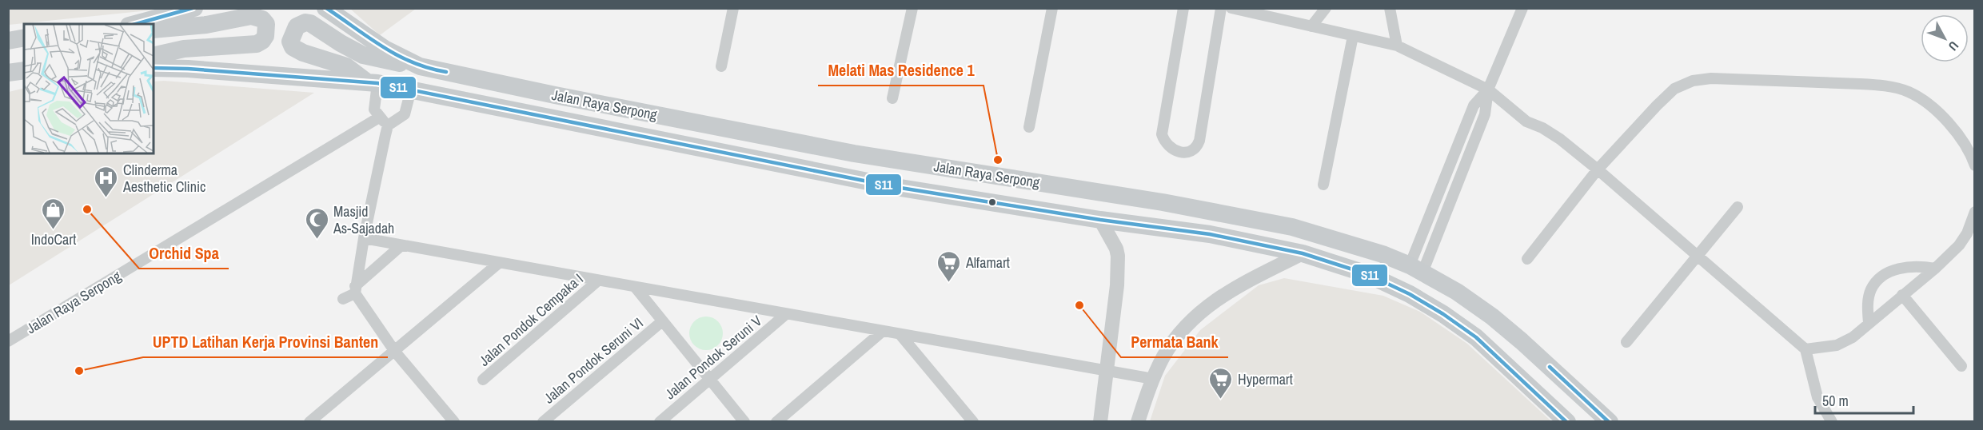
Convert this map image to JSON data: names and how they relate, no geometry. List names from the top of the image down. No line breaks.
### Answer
{"streets":{"main road":["Jalan Raya Serpong"],"street":["Jalan Pondok Cempaka I","Jalan Pondok Seruni V","Jalan Pondok Seruni VI"]},"places":{"other":["Melati Mas Residence 1","Orchid Spa","Permata Bank","UPTD Latihan Kerja Provinsi Banten"],"hospital":["Clinderma Aesthetic Clinic"],"shop":["IndoCart"],"mosque":["Masjid As-Sajadah"],"supermarket":["Alfamart","Hypermart"]},"lines":["transit line S11"],"scale_bar":"50 m","north":"bottom right"}
